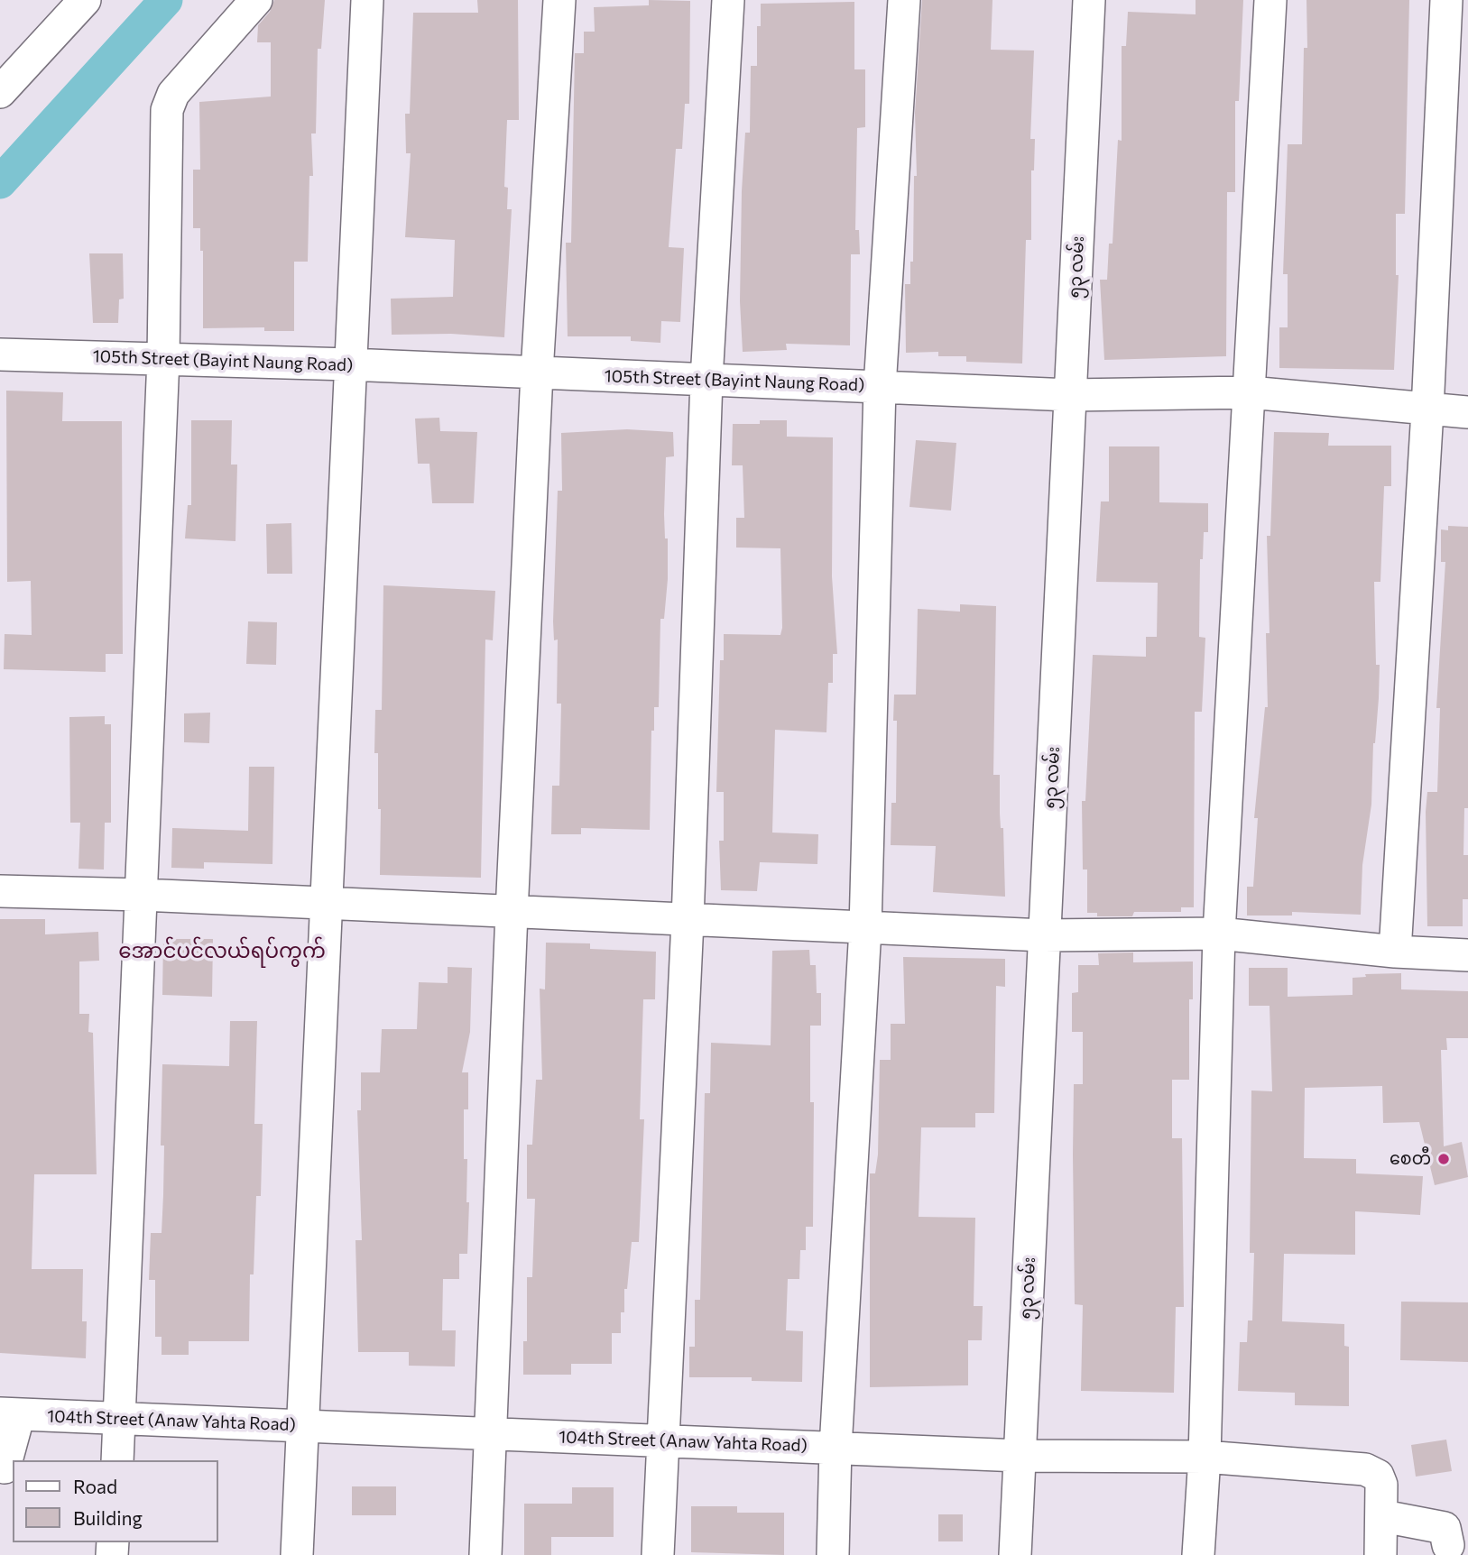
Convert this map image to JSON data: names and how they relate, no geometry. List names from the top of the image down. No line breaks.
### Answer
{"streets":{"street":["၅၃ လမ်း","105th Street (Bayint Naung Road)","104th Street (Anaw Yahta Road)"]},"crossings":[["၅၃ လမ်း","105th Street (Bayint Naung Road)"],["၅၃ လမ်း","104th Street (Anaw Yahta Road)"]],"districts":["အောင်ပင်လယ်ရပ်ကွက်"],"places":["စေတီ"],"legend":["Road","Building"]}
